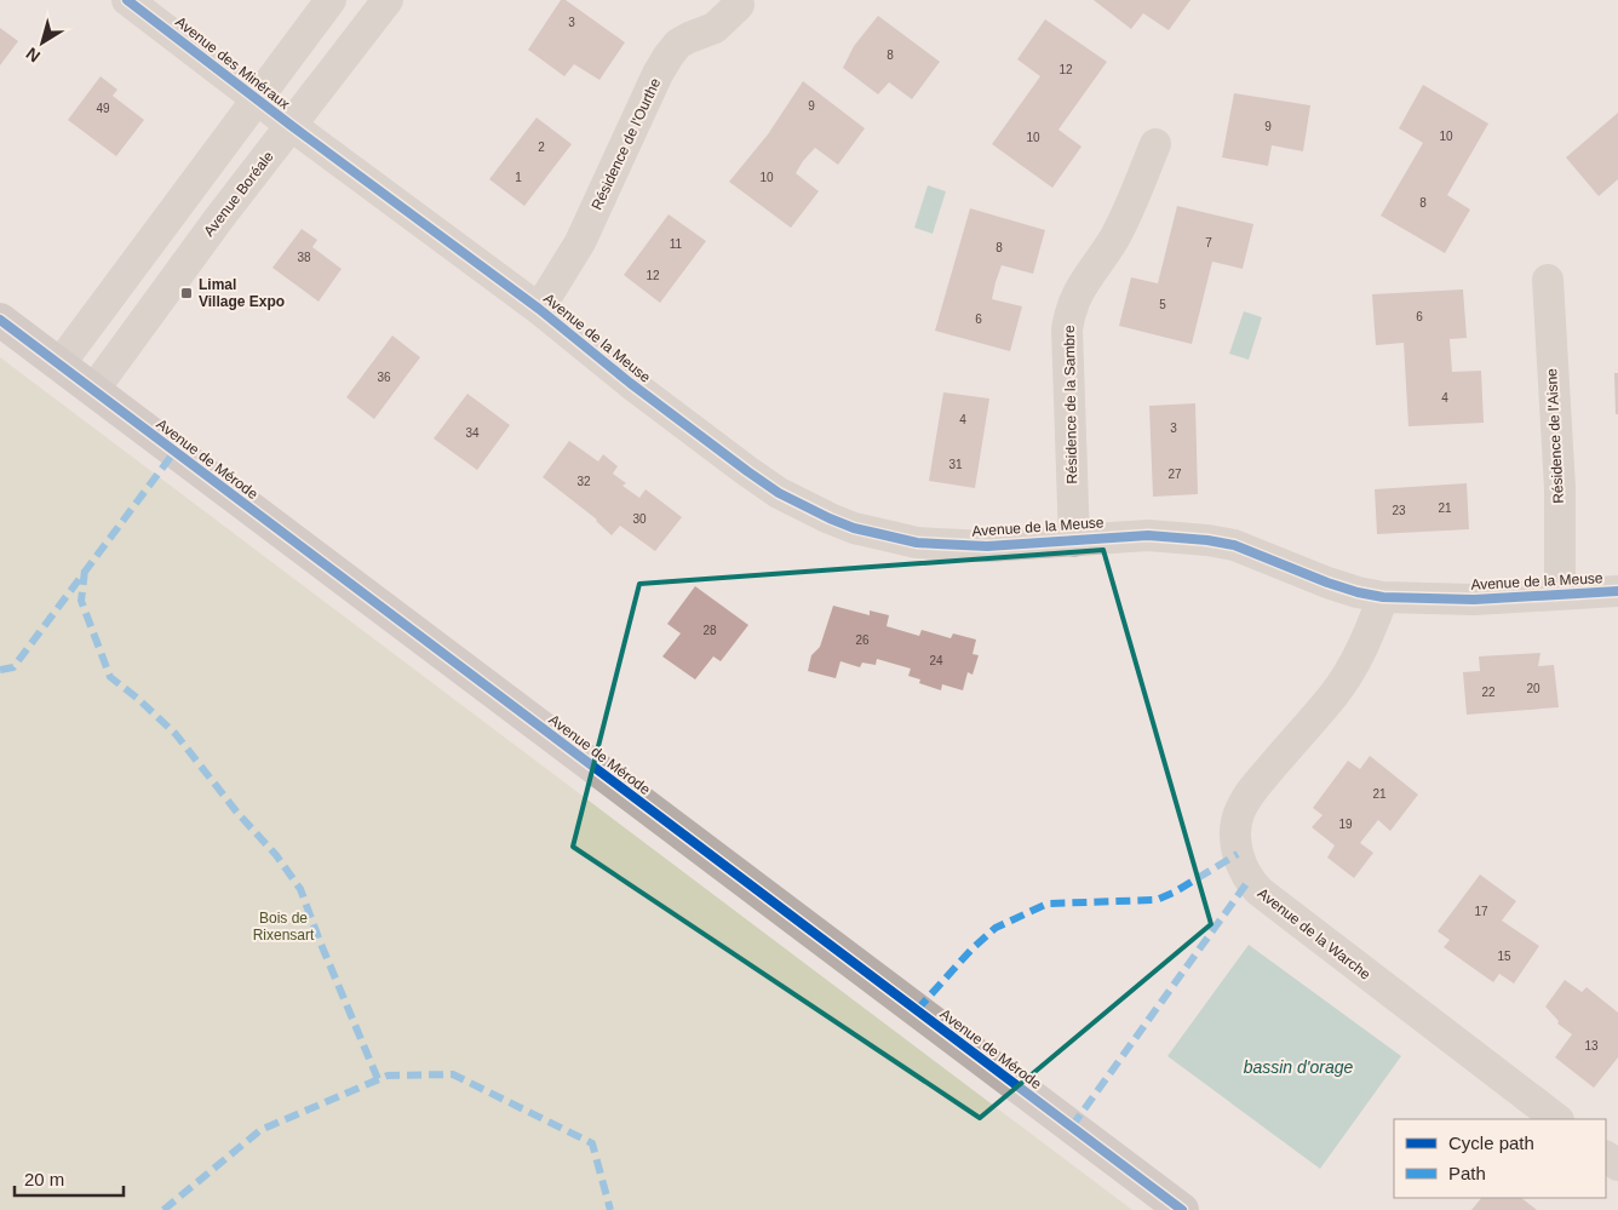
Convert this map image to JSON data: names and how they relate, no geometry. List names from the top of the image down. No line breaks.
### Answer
{"streets":{"street":["Avenue des Minéraux","Résidence de l'Ourthe","Avenue Boréale","Avenue de la Meuse","Résidence de la Sambre","Résidence de l'Aisne","Avenue de Mérode","Avenue de la Warche"]},"crossings":[["Avenue des Minéraux","Avenue Boréale"],["Avenue des Minéraux","Avenue de la Meuse"],["Résidence de l'Ourthe","Avenue de la Meuse"],["Avenue Boréale","Avenue de la Meuse"],["Avenue Boréale","Avenue de Mérode"],["Avenue de la Meuse","Résidence de la Sambre"],["Avenue de la Meuse","Résidence de l'Aisne"],["Avenue de la Meuse","Avenue de la Warche"]],"water":["bassin d'orage"],"parks":["Bois de Rixensart"],"places":{"transit":["Limal Village Expo"]},"house_numbers":["3","8","12","9","49","9","10","10","2","1","10","8","7","11","8","38","12","5","6","6","36","4","4","3","34","31","27","32","21","23","30","28","26","24","20","22","21","19","17","15","13"],"legend":["Cycle path","Path"],"scale_bar":"20 m","north":"bottom left"}
